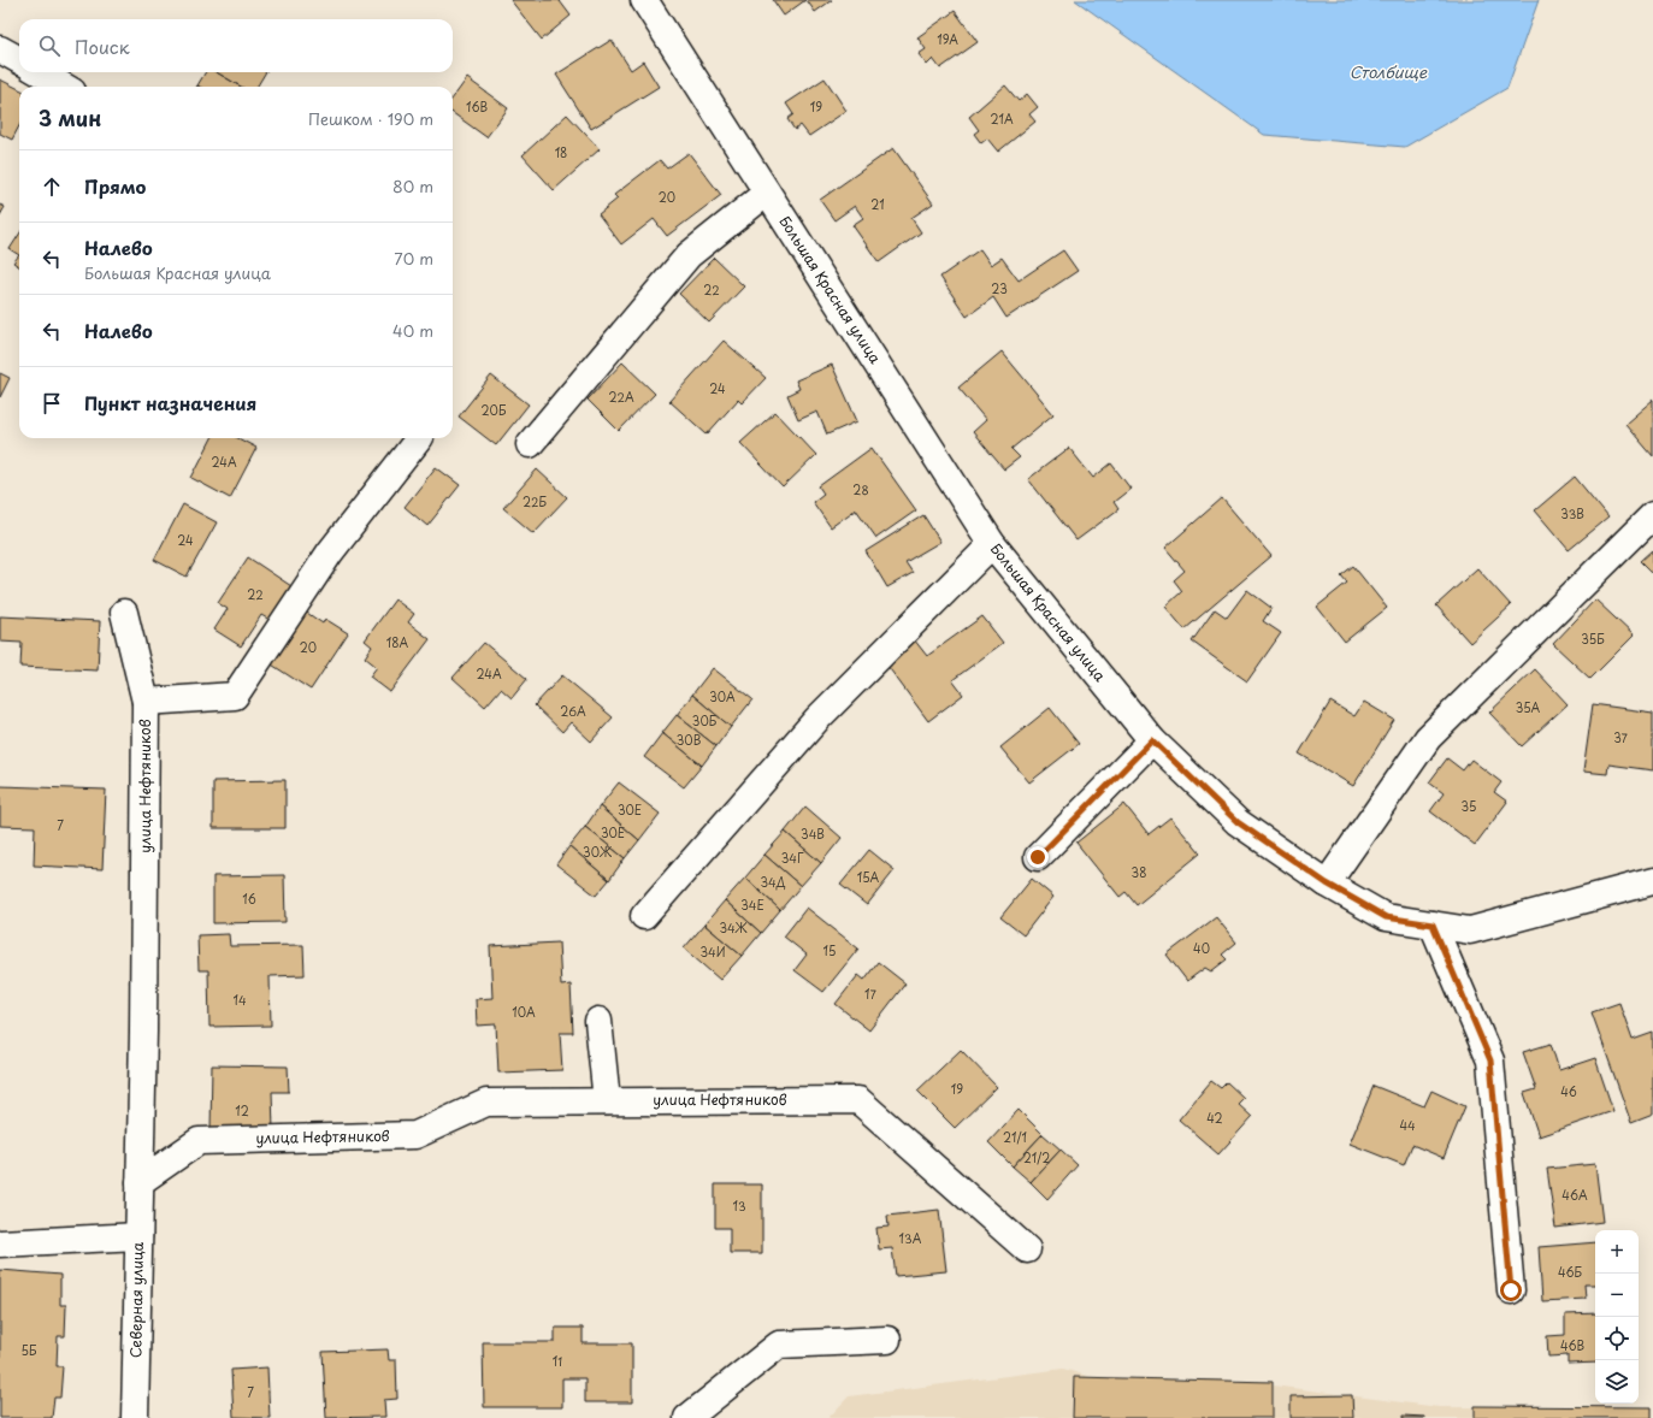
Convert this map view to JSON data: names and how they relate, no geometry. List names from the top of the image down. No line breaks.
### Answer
{"streets":{"street":["Большая Красная улица","улица Нефтяников","Северная улица"]},"crossings":[["улица Нефтяников","Северная улица"]],"water":["Столбище"],"house_numbers":["19А","16В","19","21А","18","20","21","23","22","24","22А","20Б","24А","28","22Б","33В","24","22","35Б","18А","20","24А","30А","35А","26А","30Б","37","30В","35","30Е","7","30Е","34В","30Ж","34Г","38","15А","34Д","16","34Е","34Ж","40","15","34И","17","14","10А","19","46","12","42","44","21/1","21/2","46А","13","13А","46Б","46В","5Б","11","7"],"page":{"search":"Поиск","heading":["3 мин","Пешком · 190 m"],"list":[["Прямо","80 m"],["Налево","Большая Красная улица","70 m"],["Налево","40 m"],"Пункт назначения"],"map_buttons":["+","−"]}}
